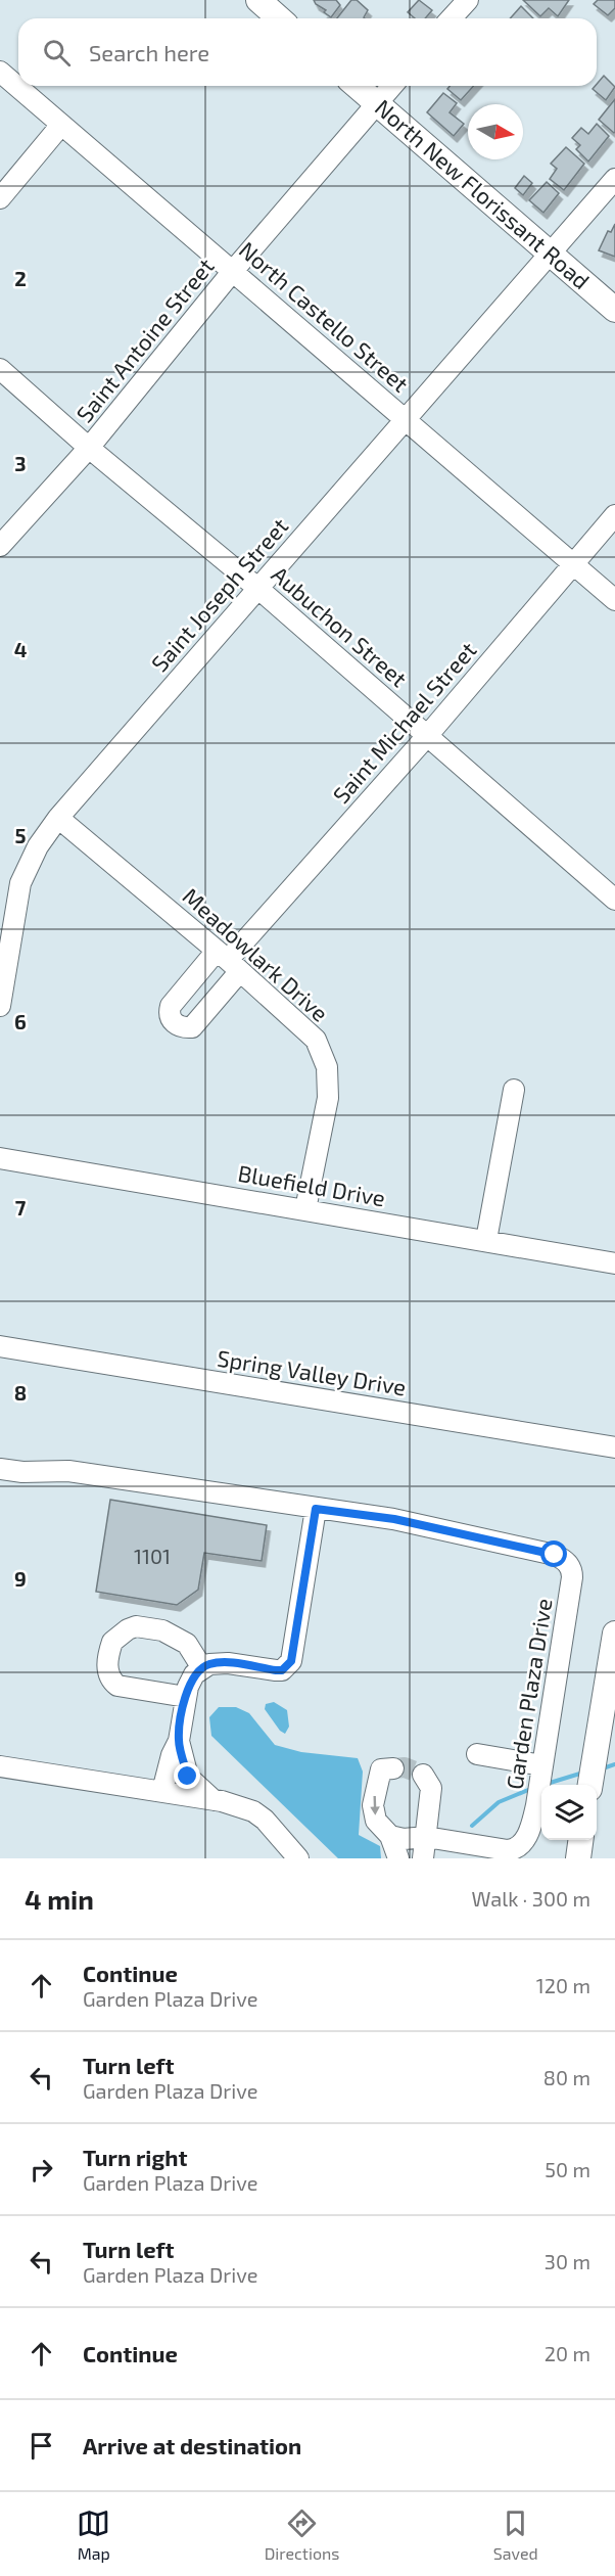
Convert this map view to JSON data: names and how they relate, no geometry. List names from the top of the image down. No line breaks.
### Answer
{"streets":{"main road":["North New Florissant Road"],"street":["North Castello Street","Saint Antoine Street","Saint Joseph Street","Aubuchon Street","Saint Michael Street","Meadowlark Drive","Bluefield Drive","Spring Valley Drive","Garden Plaza Drive"]},"crossings":[["North New Florissant Road","Saint Antoine Street"],["North New Florissant Road","Saint Joseph Street"],["North Castello Street","Saint Antoine Street"],["North Castello Street","Saint Joseph Street"],["North Castello Street","Saint Michael Street"],["Saint Antoine Street","Aubuchon Street"],["Saint Joseph Street","Aubuchon Street"],["Saint Joseph Street","Meadowlark Drive"],["Aubuchon Street","Saint Michael Street"],["Saint Michael Street","Meadowlark Drive"],["Meadowlark Drive","Bluefield Drive"]],"house_numbers":["1101"],"north":"right","page":{"search":"Search here","heading":["4 min","Walk · 300 m"],"list":[["Continue","Garden Plaza Drive","120 m"],["Turn left","Garden Plaza Drive","80 m"],["Turn right","Garden Plaza Drive","50 m"],["Turn left","Garden Plaza Drive","30 m"],["Continue","20 m"],"Arrive at destination"],"nav":["Map","Directions","Saved"]},"grid":{"rows":["2","3","4","5","6","7","8","9"]}}
